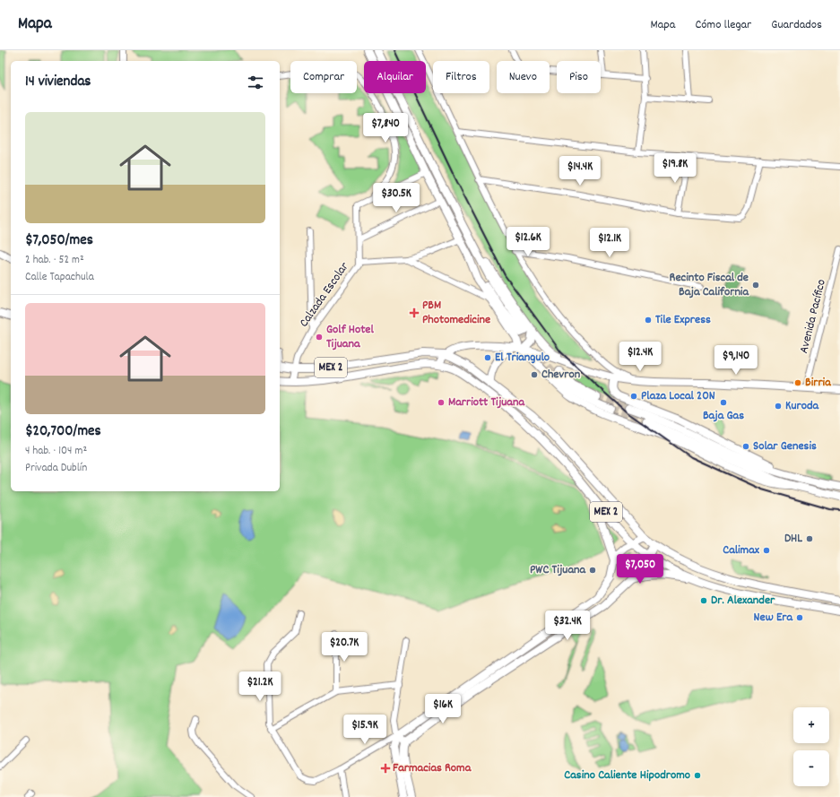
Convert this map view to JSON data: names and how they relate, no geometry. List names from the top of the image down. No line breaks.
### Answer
{"streets":{"main road":["MEX 2"],"street":["Calzada Escolar","Avenida Pacífico"]},"crossings":[["Calzada Escolar","MEX 2"]],"places":{"other":["Recinto Fiscal de Baja California","Tile Express","Golf Hotel Tijuana","El Triangulo","Chevron","Birria","Plaza Local 20N","Marriott Tijuana","Baja Gas","Kuroda","Solar Genesis","DHL","Calimax","PWC Tijuana","Dr. Alexander","New Era","Casino Caliente Hipodromo"],"health":["PBM Photomedicine","Farmacias Roma"]},"page":{"header":"Mapa","nav":["Mapa","Cómo llegar","Guardados"],"chip":["Comprar","Alquilar","Filtros","Nuevo","Piso"],"heading":"14 viviendas","list":[{"name":"$7,050/mes","note":"2 hab. · 52 m² · Calle Tapachula"},{"name":"$20,700/mes","note":"4 hab. · 104 m² · Privada Dublín"}],"price":["$7,840","$19.8K","$14.4K","$30.5K","$12.6K","$12.1K","$12.4K","$9,140","$7,050","$32.4K","$20.7K","$21.2K","$16K","$15.9K"],"map_buttons":["+","−"]}}
